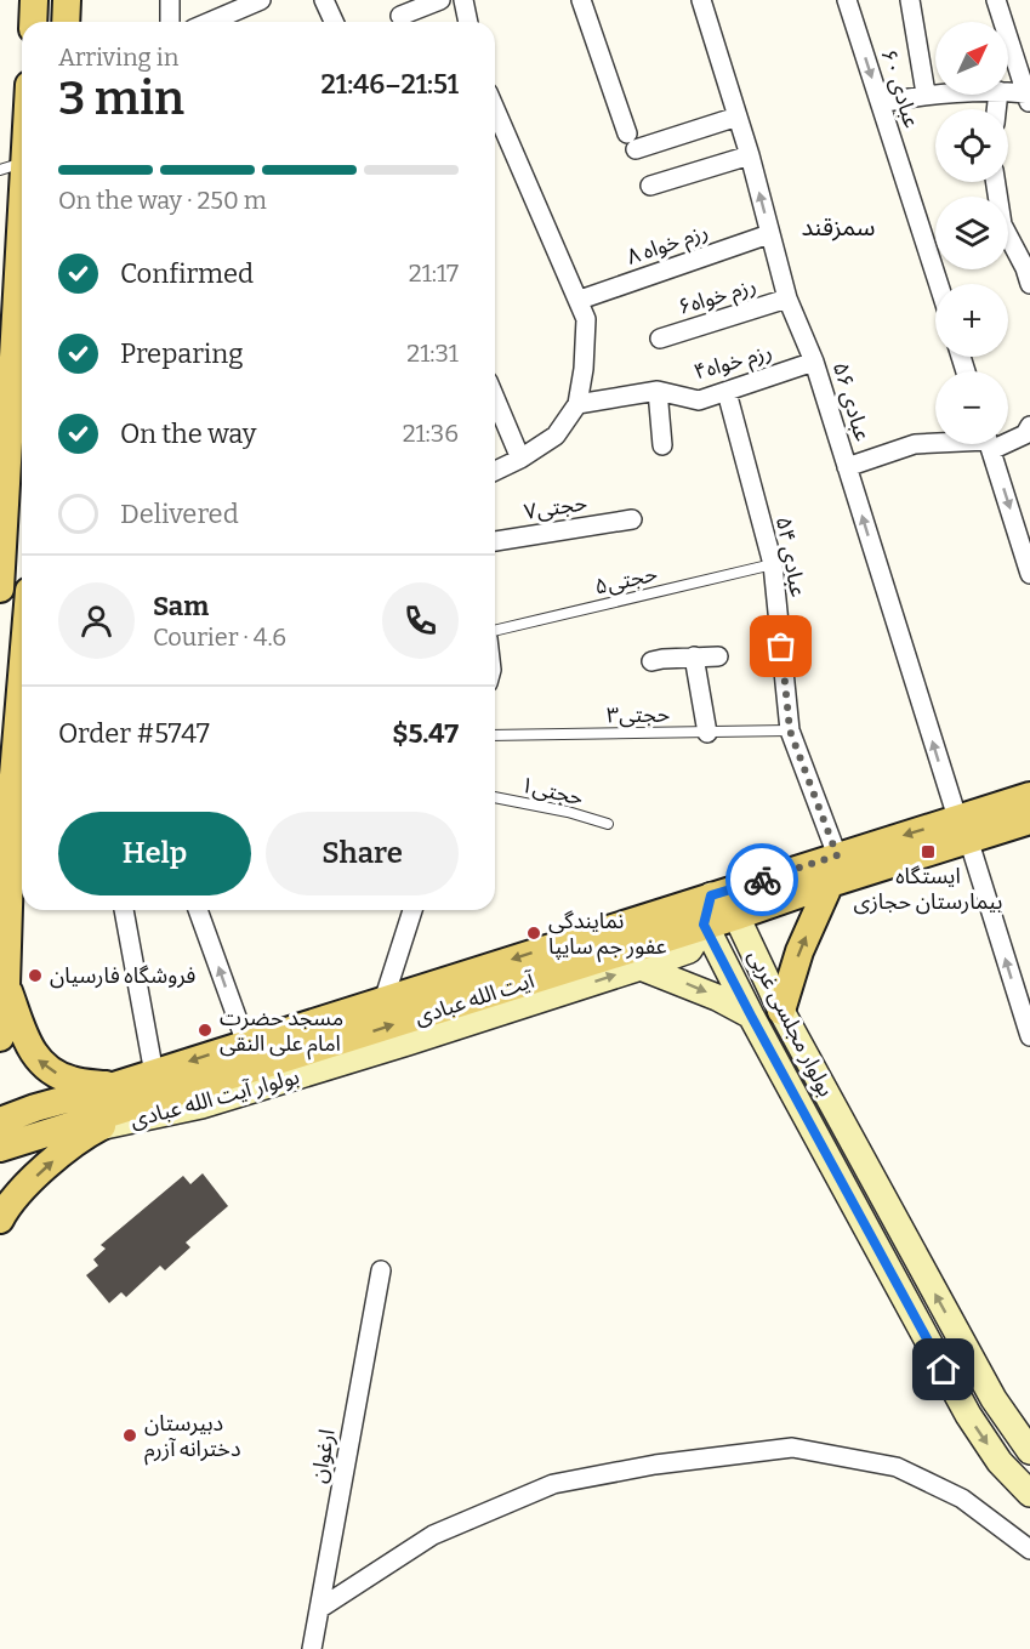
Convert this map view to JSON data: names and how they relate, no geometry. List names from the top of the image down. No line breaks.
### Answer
{"streets":{"main road":["آیت الله عبادی","بولوار مجلسی غربی","بولوار آیت الله عبادی"],"street":["عبادی ۶۰","رزم خواه ۸","رزم خواه۶","رزم خواه۴","عبادی ۵۶","حجتی۷","عبادی ۵۴","ارغوان"],"lane":["حجتی۵","حجتی۳","حجتی۱"]},"crossings":[["رزم خواه ۸","عبادی ۵۶"],["رزم خواه۶","عبادی ۵۶"],["رزم خواه۴","عبادی ۵۶"],["رزم خواه۴","عبادی ۵۴"],["عبادی ۵۶","آیت الله عبادی"],["عبادی ۵۴","حجتی۵"],["عبادی ۵۴","حجتی۳"],["عبادی ۵۴","آیت الله عبادی"],["آیت الله عبادی","بولوار مجلسی غربی"],["آیت الله عبادی","بولوار آیت الله عبادی"],["بولوار مجلسی غربی","بولوار آیت الله عبادی"]],"one_way":["عبادی ۵۶","بولوار آیت الله عبادی"],"districts":["سمزقند"],"places":{"transit":["ایستگاه بیمارستان حجازی"],"other":["نمایندگی عفور جم سایپا","فروشگاه فارسیان","مسجد حضرت امام علی النقی","دبیرستان دخترانه آزرم"]},"north":"top right","page":{"map_buttons":["+","−"],"heading":["3 min","Arriving in","21:46–21:51"],"panel":["Sam","Courier · 4.6","Order #5747","$5.47"],"bar":"On the way · 250 m","list":[["Confirmed","21:17"],["Preparing","21:31"],["On the way","21:36"],"Delivered"],"buttons":["Help","Share"]}}
